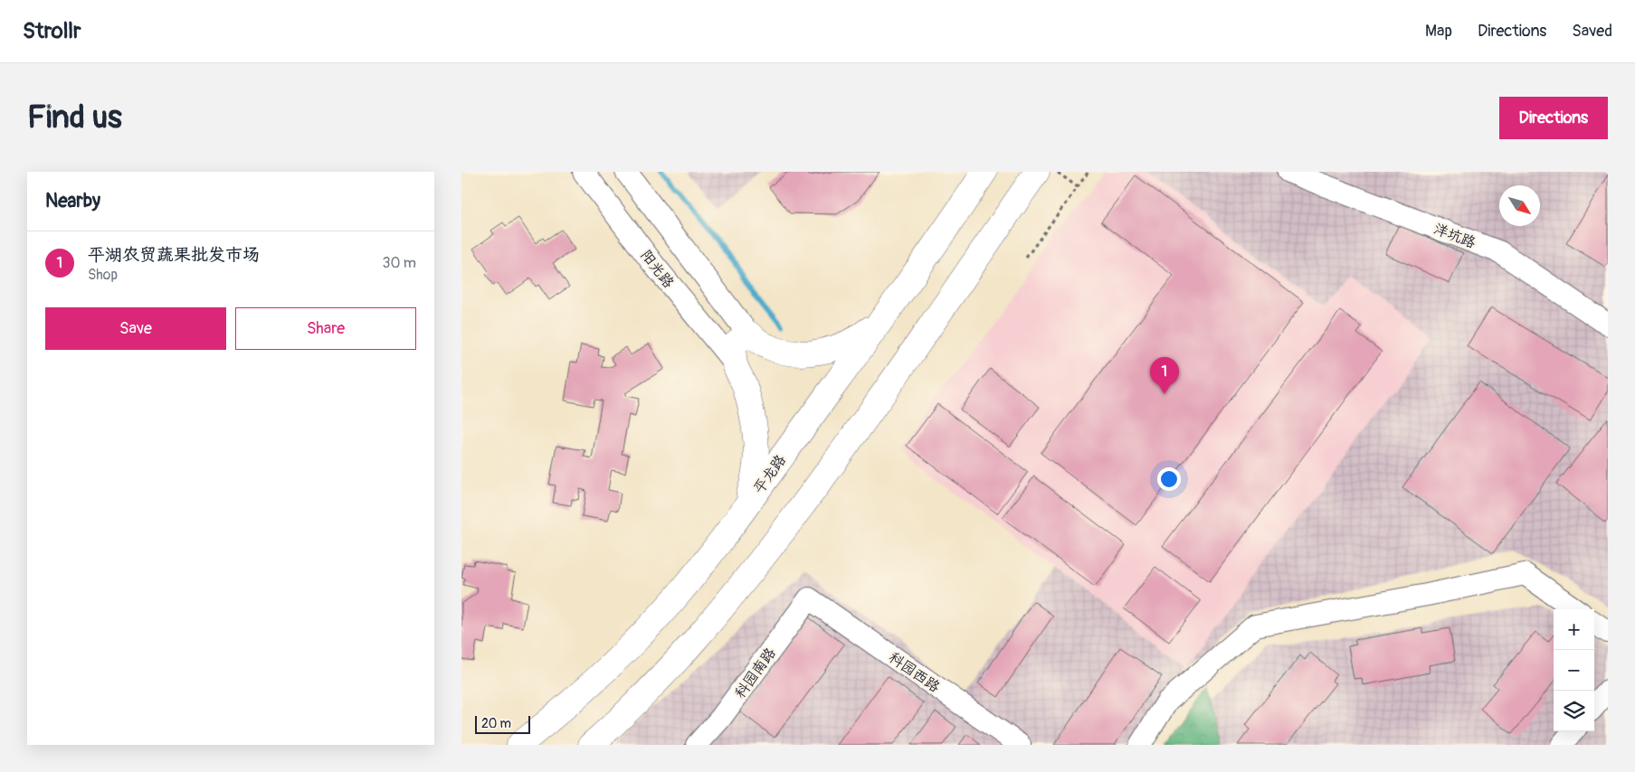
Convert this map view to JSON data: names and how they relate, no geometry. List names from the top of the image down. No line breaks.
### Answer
{"streets":{"main road":["平龙路"],"street":["洋坑路","阳光路","科园西路","科园南路"]},"crossings":[["科园西路","科园南路"]],"scale_bar":"20 m","north":"bottom right","page":{"header":"Strollr","nav":["Map","Directions","Saved"],"buttons":["Directions",["Save","Share"]],"title":"Find us","heading":"Nearby","list":[{"mark":"1","name":"平湖农贸蔬果批发市场","note":"Shop","value":"30 m"}],"pins":"1","map_buttons":["+","−"],"scale":"20 m"}}
